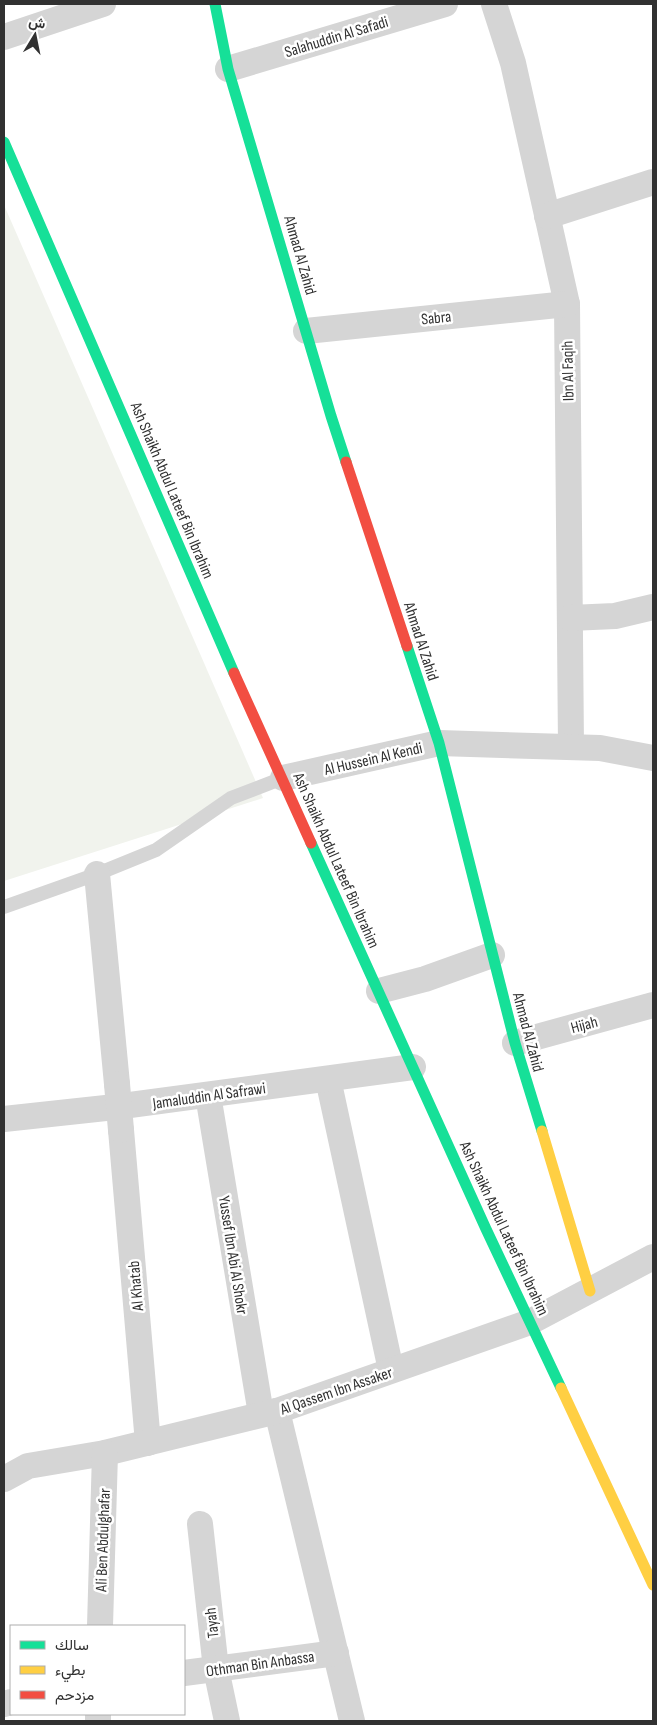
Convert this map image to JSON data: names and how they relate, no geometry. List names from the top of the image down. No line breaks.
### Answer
{"streets":{"street":["Salahuddin Al Safadi","Ahmad Al Zahid","Sabra","Ibn Al Faqih","Ash Shaikh Abdul Lateef Bin Ibrahim","Al Hussein Al Kendi","Hijah","Jamaluddin Al Safrawi","Yussef Ibn Abi Al Shokr","Al Khatab","Al Qassem Ibn Assaker","Ali Ben Abdulghafar","Tayah","Othman Bin Anbassa"]},"crossings":[["Salahuddin Al Safadi","Ahmad Al Zahid"],["Ahmad Al Zahid","Sabra"],["Ahmad Al Zahid","Al Hussein Al Kendi"],["Ahmad Al Zahid","Hijah"],["Ahmad Al Zahid","Al Qassem Ibn Assaker"],["Sabra","Ibn Al Faqih"],["Ibn Al Faqih","Al Hussein Al Kendi"],["Ash Shaikh Abdul Lateef Bin Ibrahim","Al Hussein Al Kendi"],["Ash Shaikh Abdul Lateef Bin Ibrahim","Jamaluddin Al Safrawi"],["Ash Shaikh Abdul Lateef Bin Ibrahim","Al Qassem Ibn Assaker"],["Al Hussein Al Kendi","Al Khatab"],["Jamaluddin Al Safrawi","Yussef Ibn Abi Al Shokr"],["Yussef Ibn Abi Al Shokr","Al Qassem Ibn Assaker"],["Yussef Ibn Abi Al Shokr","Othman Bin Anbassa"],["Al Khatab","Al Qassem Ibn Assaker"],["Al Qassem Ibn Assaker","Ali Ben Abdulghafar"],["Tayah","Othman Bin Anbassa"]],"legend":["سالك","بطيء","مزدحم"],"north":"top"}
